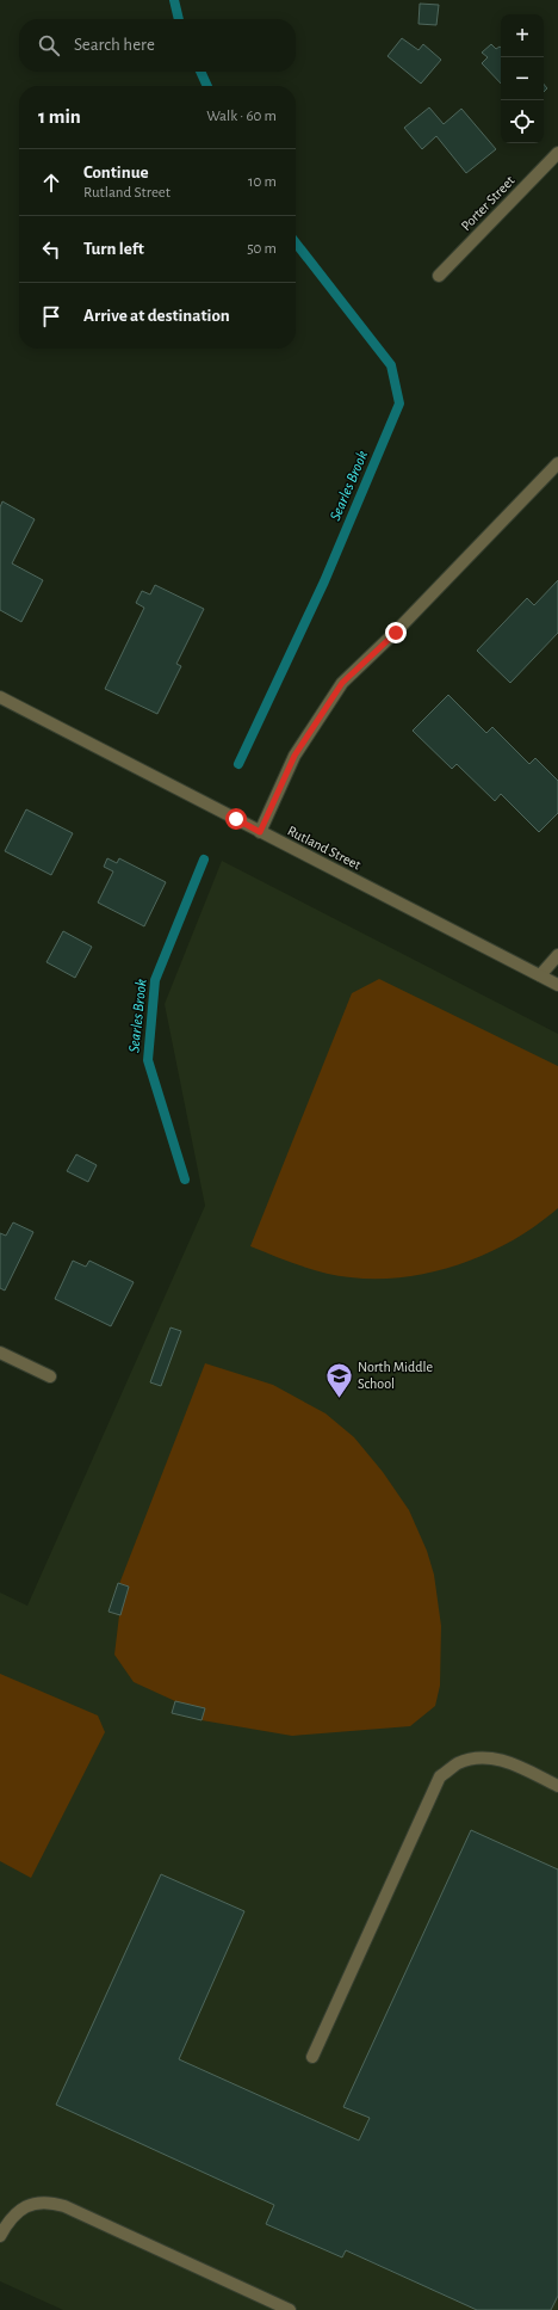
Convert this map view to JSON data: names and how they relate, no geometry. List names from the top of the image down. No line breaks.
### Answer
{"streets":{"street":["Porter Street","Rutland Street"]},"water":["Searles Brook"],"places":{"school or university":["North Middle School"]},"page":{"map_buttons":["+","−"],"search":"Search here","heading":["1 min","Walk · 60 m"],"list":[["Continue","Rutland Street","10 m"],["Turn left","50 m"],"Arrive at destination"]}}
